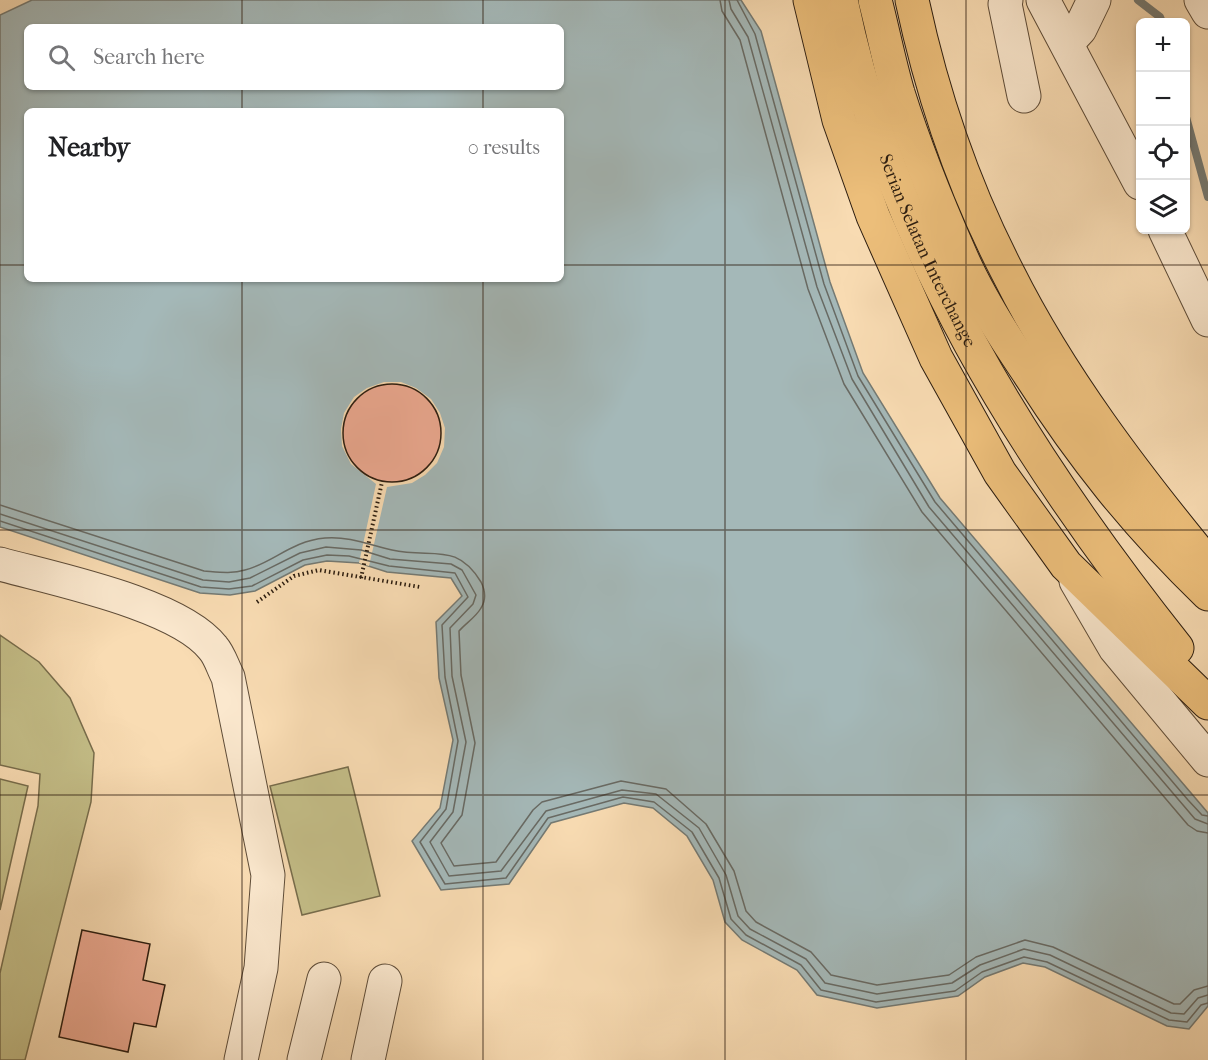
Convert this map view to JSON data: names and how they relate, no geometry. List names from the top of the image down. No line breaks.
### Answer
{"streets":{"highway":["Serian Selatan Interchange"]},"page":{"map_buttons":["+","−"],"search":"Search here","heading":["Nearby","0 results"]}}
